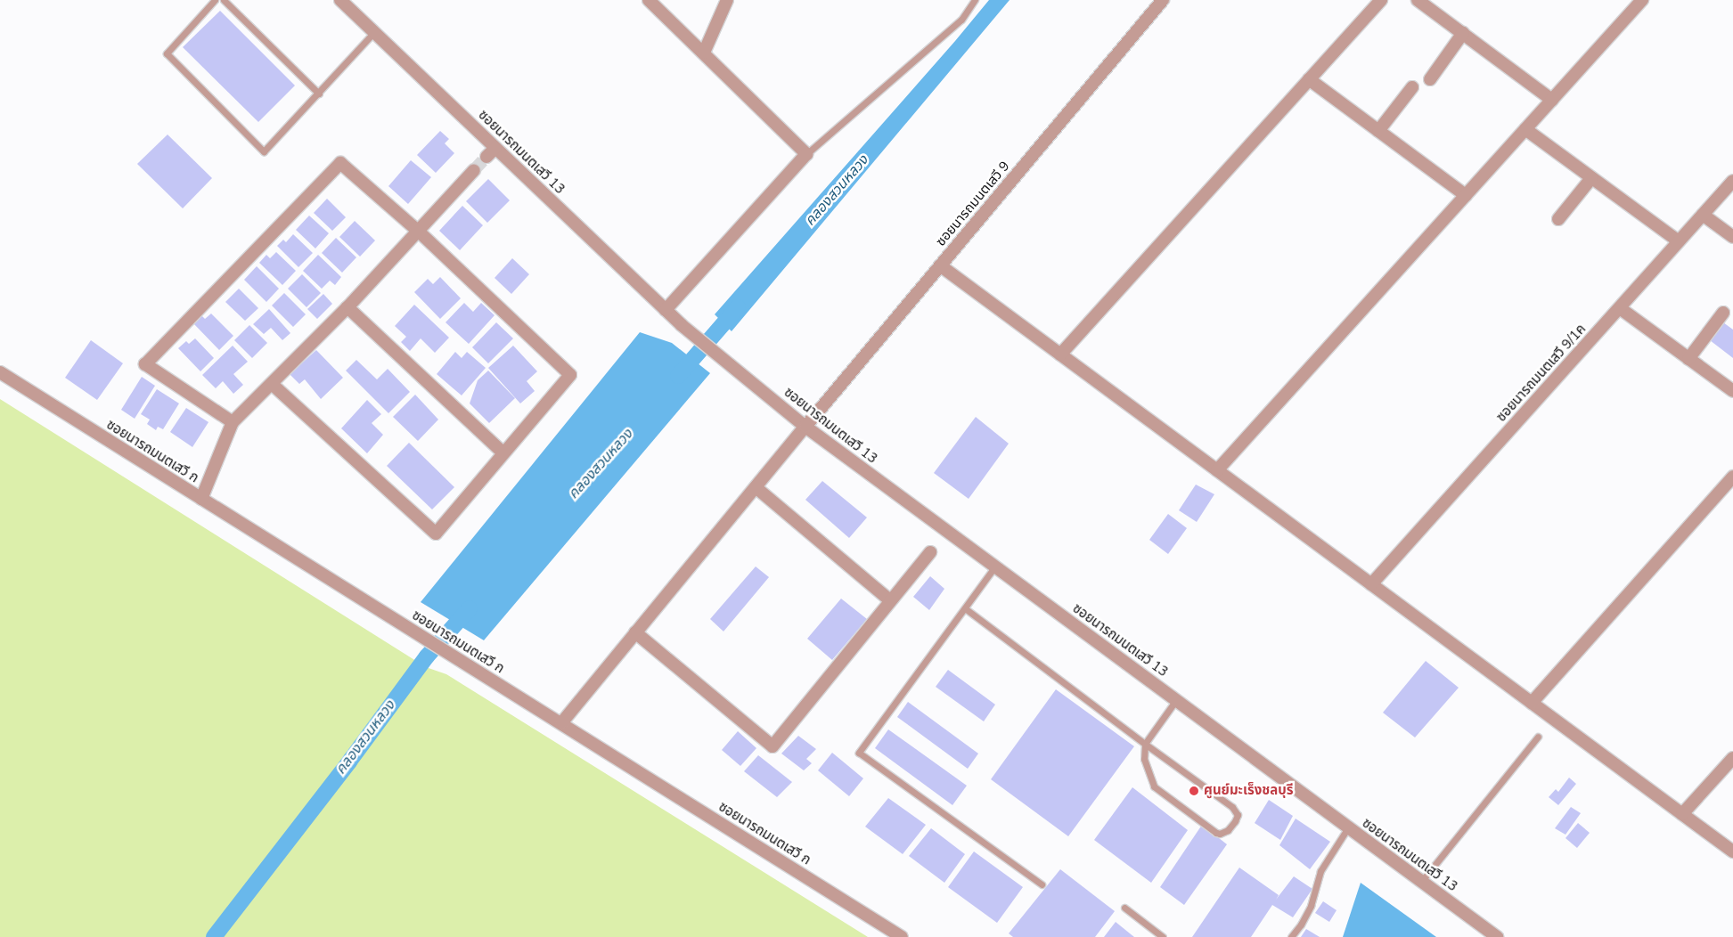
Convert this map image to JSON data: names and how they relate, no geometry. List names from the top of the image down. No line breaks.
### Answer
{"streets":{"street":["ซอยนารถมนตเสวี 13","ซอยนารถมนตเสวี 9","ซอยนารถมนตเสวี 9/1ค","ซอยนารถมนตเสวี ก"]},"crossings":[["ซอยนารถมนตเสวี 13","ซอยนารถมนตเสวี 9"],["ซอยนารถมนตเสวี 9","ซอยนารถมนตเสวี ก"]],"water":["คลองสวนหลวง"],"places":["ศูนย์มะเร็งชลบุรี"]}
